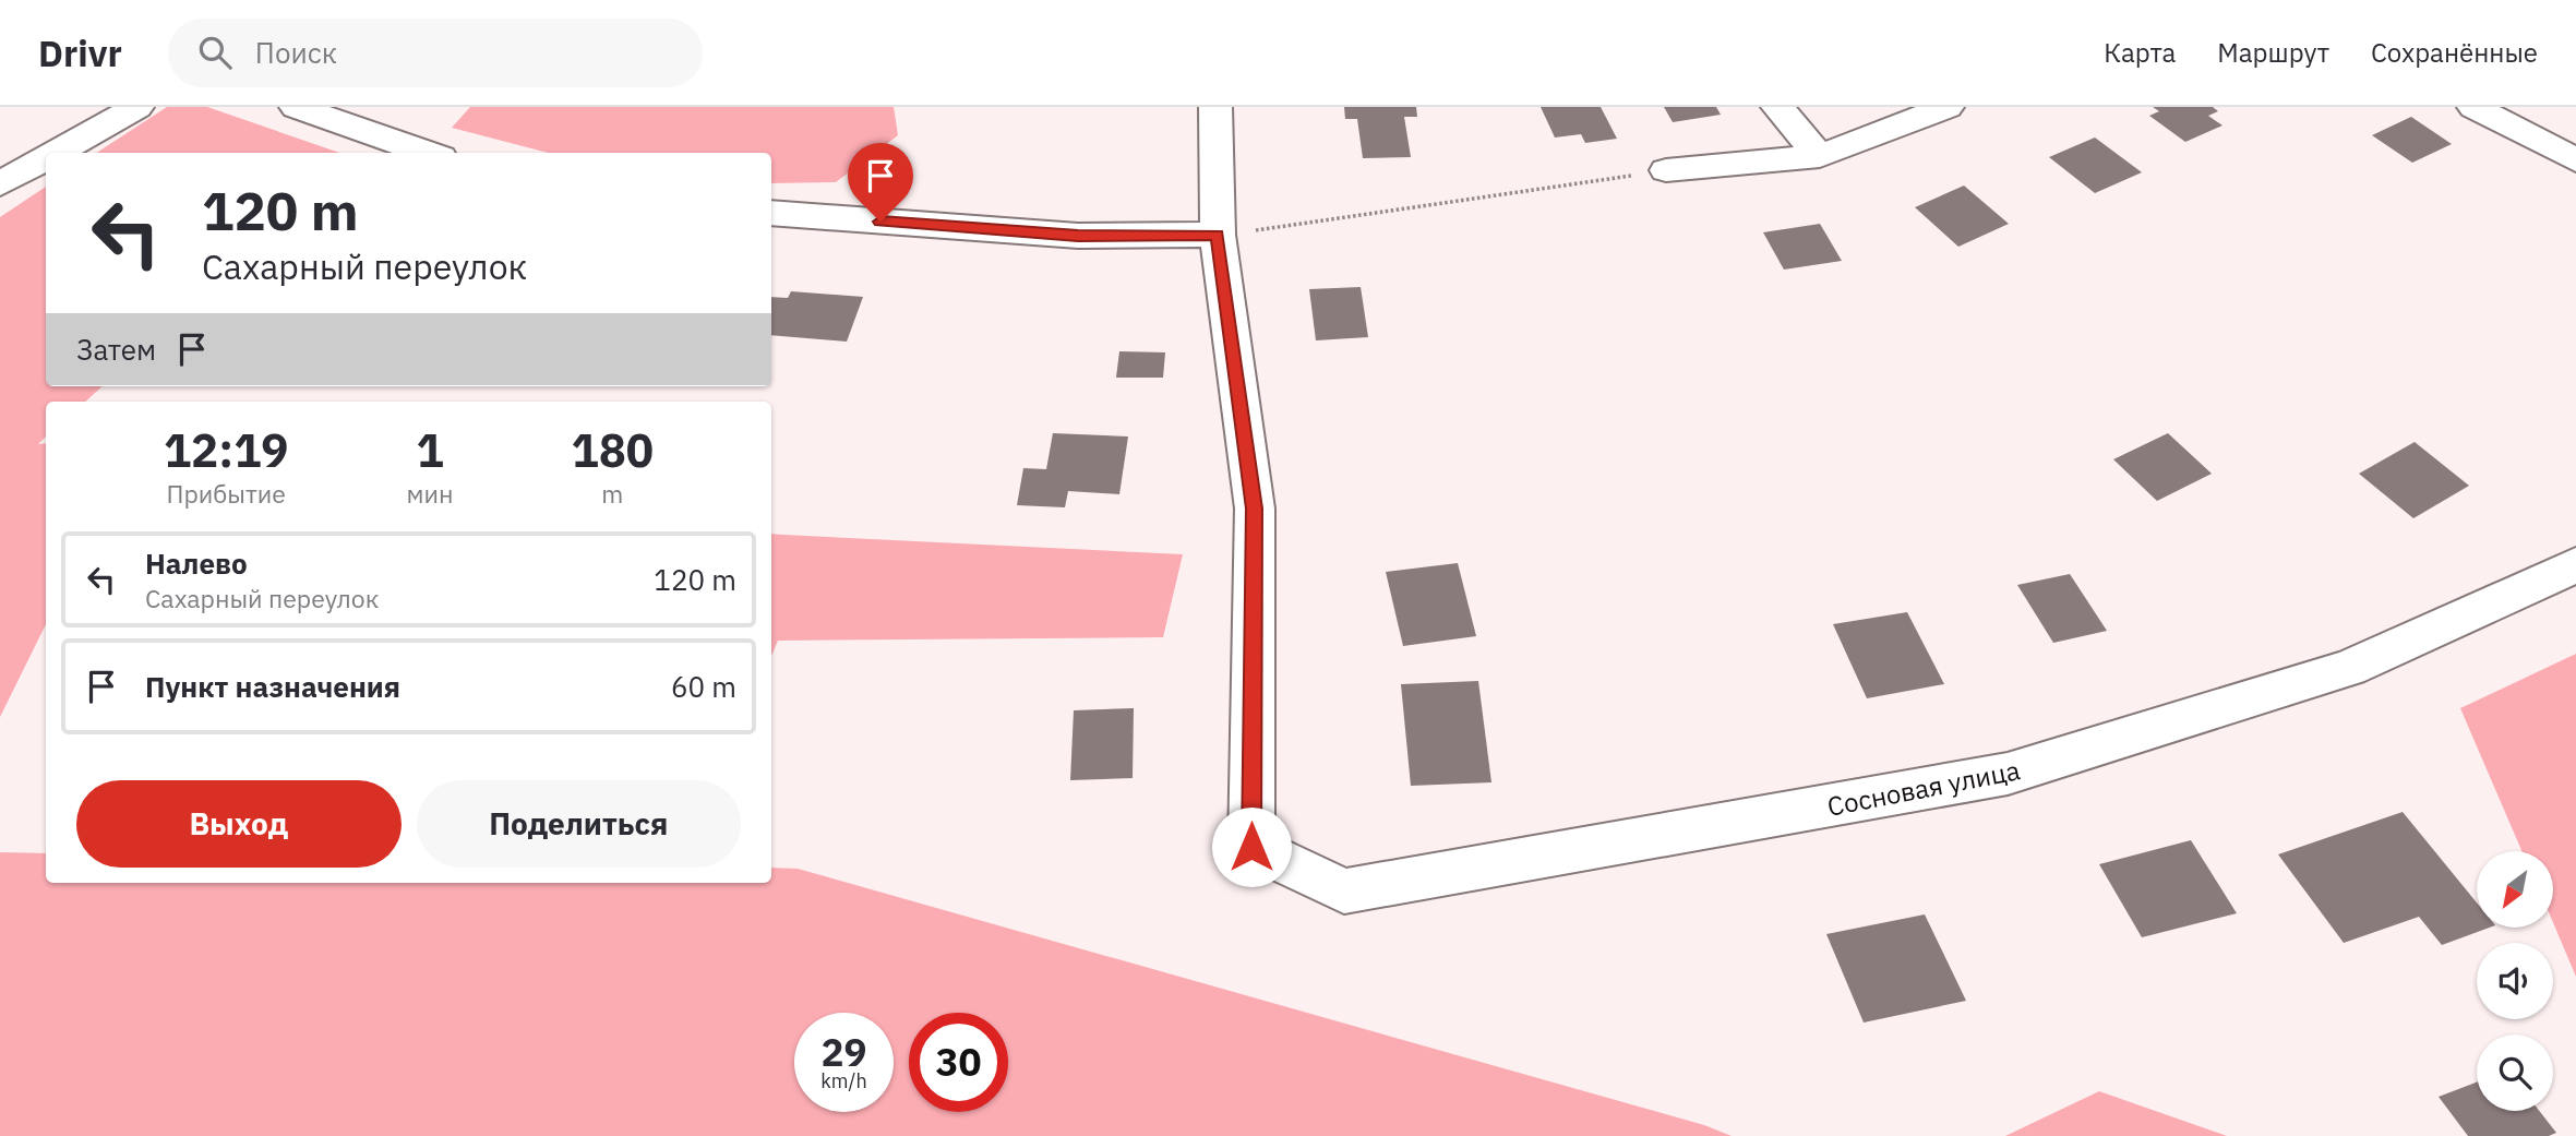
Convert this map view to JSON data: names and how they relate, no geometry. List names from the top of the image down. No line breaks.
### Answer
{"streets":{"street":["Сосновая улица"]},"north":"bottom left","page":{"header":"Drivr","search":"Поиск","nav":["Карта","Маршрут","Сохранённые"],"turn":["120 m","Сахарный переулок"],"then":"Затем","eta":["12:19","Прибытие","1","мин","180","m"],"list":[{"name":"Налево","note":"Сахарный переулок","value":"120 m"},{"name":"Пункт назначения","value":"60 m"}],"buttons":["Выход","Поделиться"],"speed":"29 km/h","limit":"30"}}
